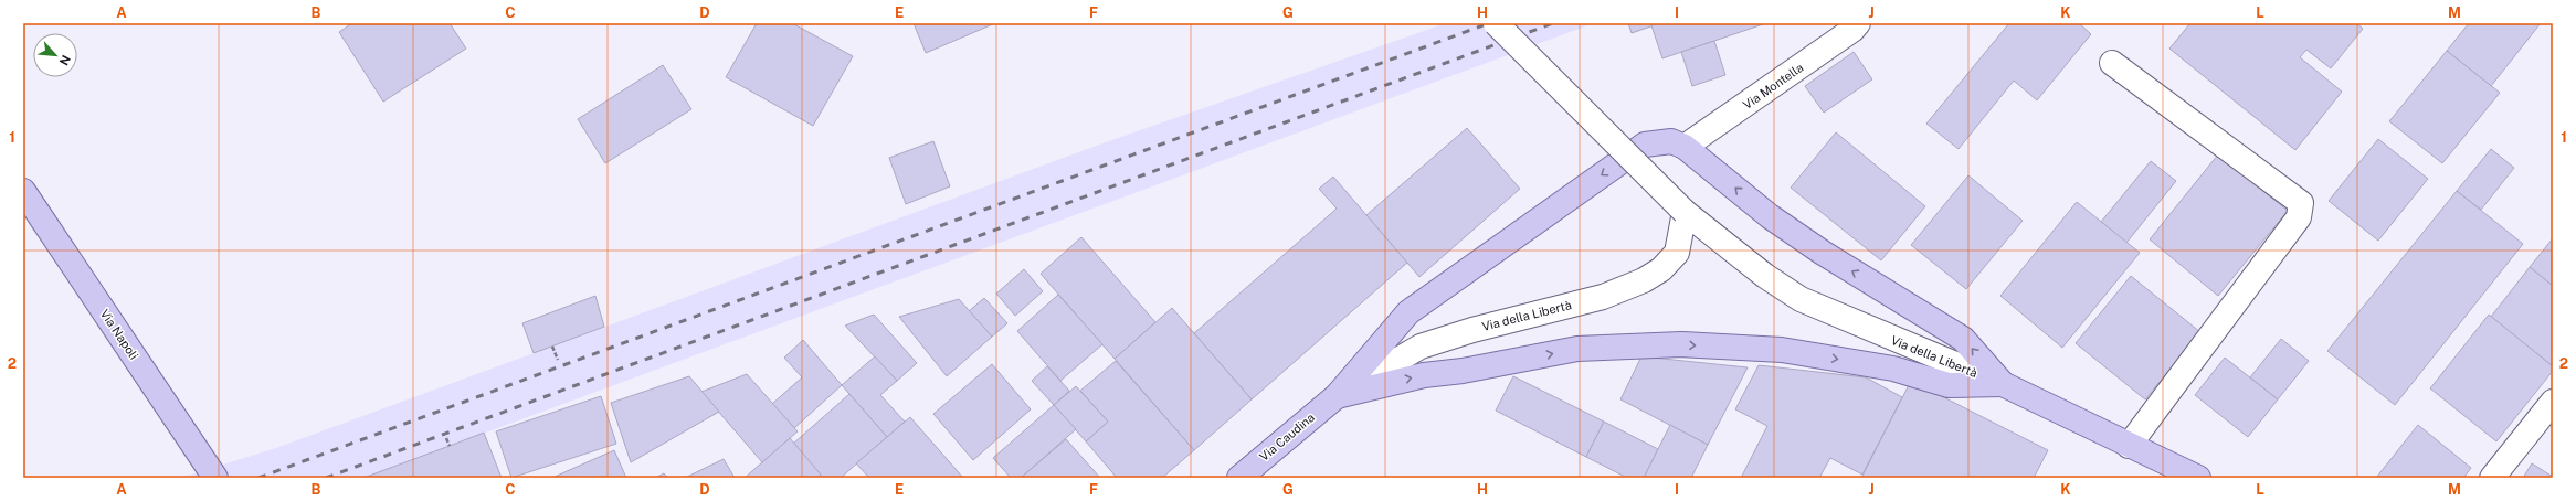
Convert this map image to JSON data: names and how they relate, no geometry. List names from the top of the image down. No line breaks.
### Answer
{"streets":{"main road":["Via della Libertà","Via Napoli","Via Caudina"],"street":["Via Montella"]},"crossings":[["Via Montella","Via Caudina"],["Via della Libertà","Via Caudina"]],"one_way":["Via Caudina"],"north":"bottom right","grid":{"columns":["A","B","C","D","E","F","G","H","I","J","K","L","M"],"rows":["1","2"]}}
